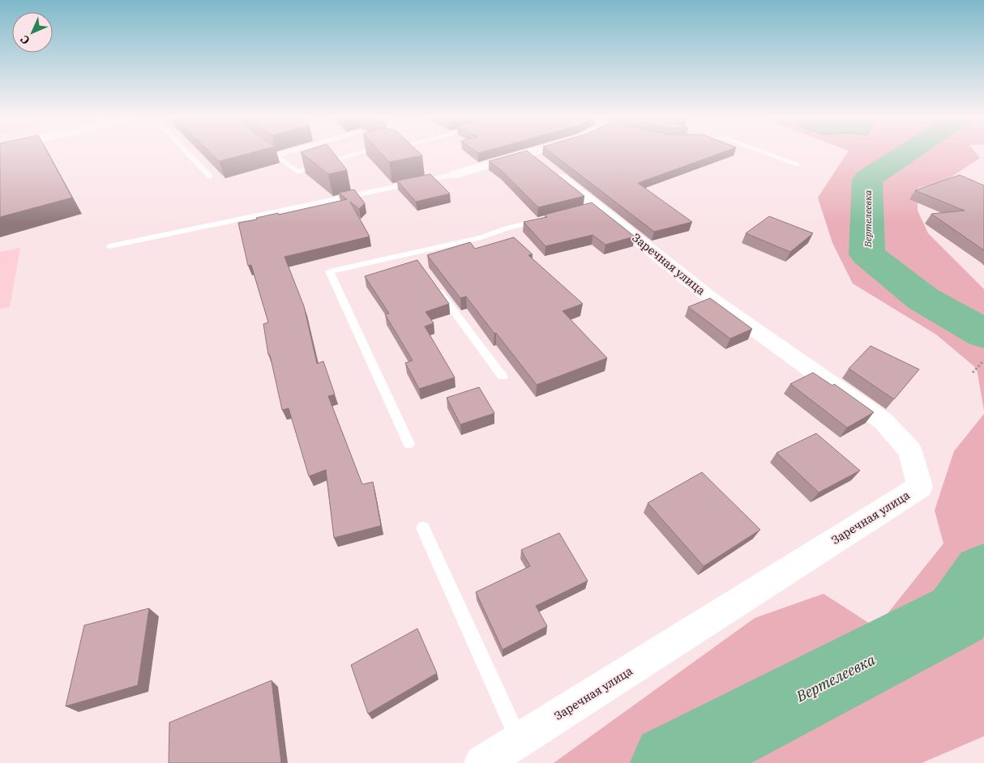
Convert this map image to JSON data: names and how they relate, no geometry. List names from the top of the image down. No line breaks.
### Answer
{"streets":{"street":["Заречная улица"]},"water":["Вертелеевка"],"north":"bottom left"}
